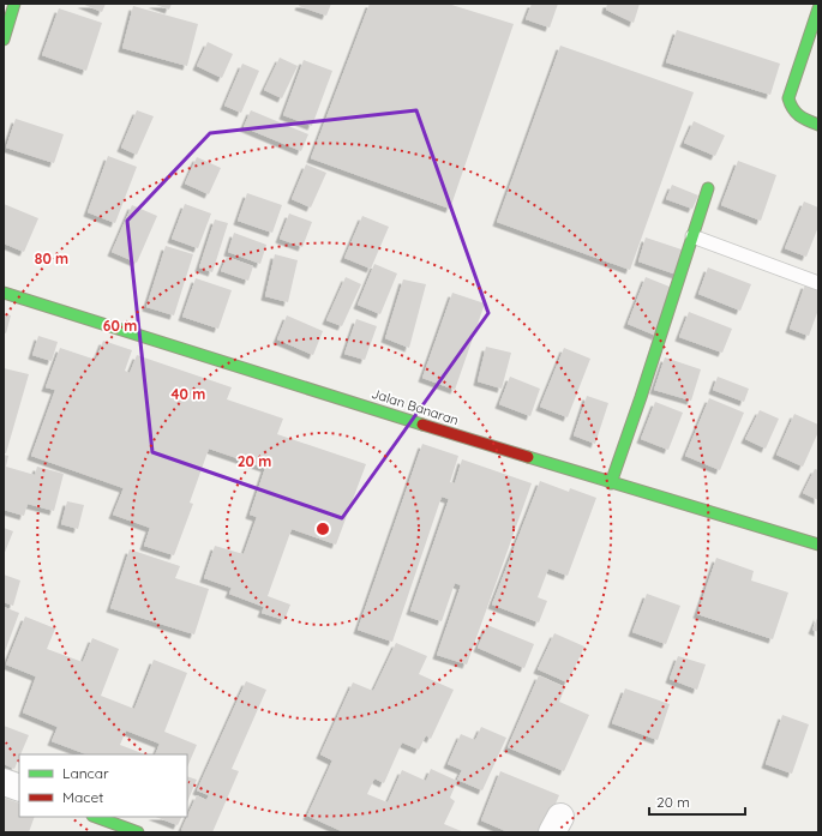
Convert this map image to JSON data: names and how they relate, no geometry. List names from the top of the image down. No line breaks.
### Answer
{"streets":{"street":["Jalan Banaran"]},"legend":["Lancar","Macet"],"scale_bar":"20 m","rings":["80 m","60 m","40 m","20 m"]}
